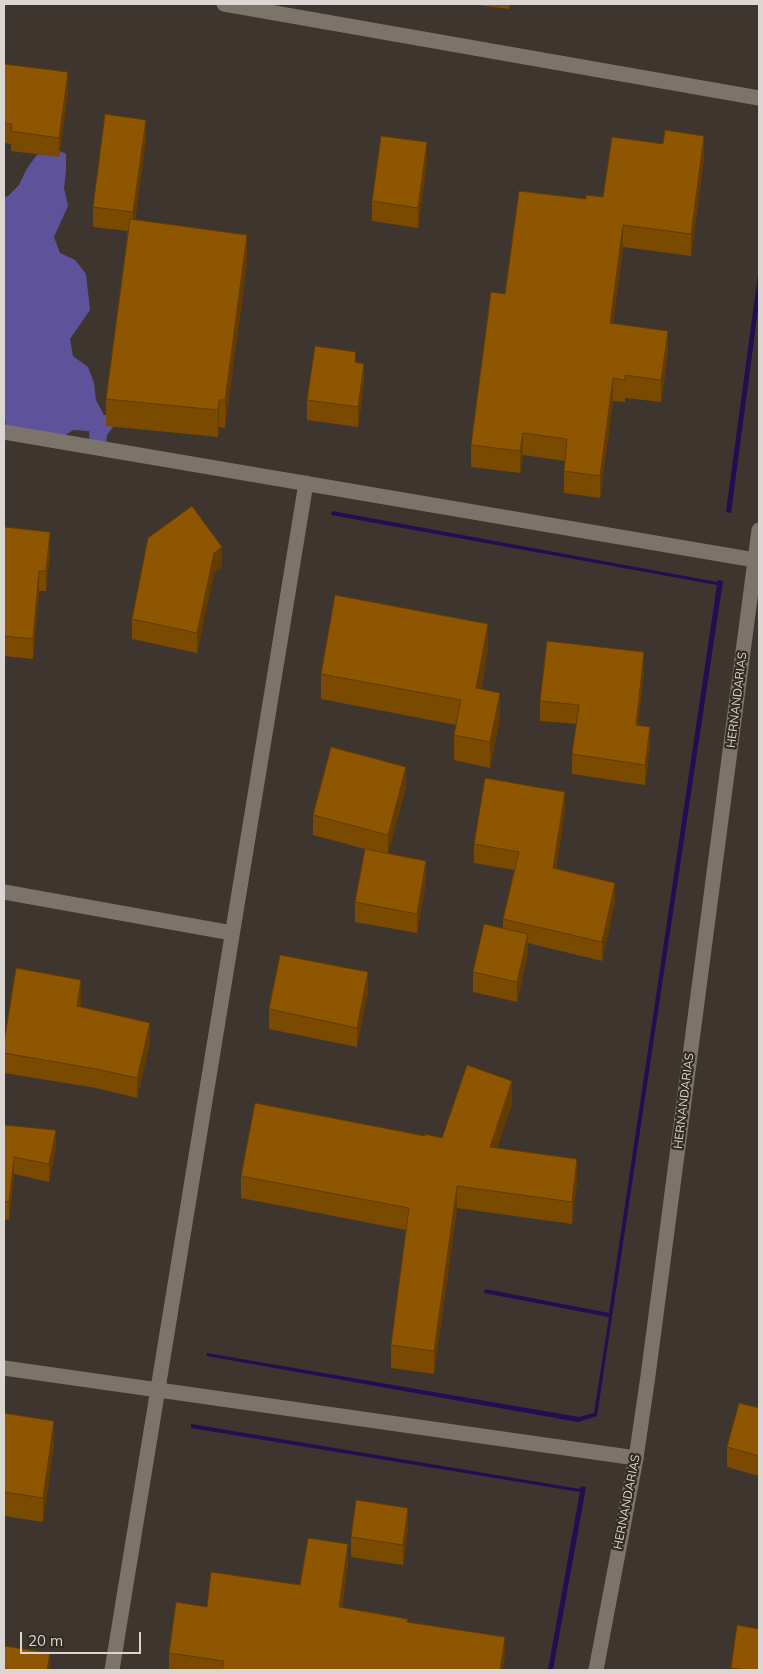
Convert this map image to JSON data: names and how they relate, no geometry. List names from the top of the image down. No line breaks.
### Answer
{"streets":{"street":["HERNANDARIAS"]},"scale_bar":"20 m"}
